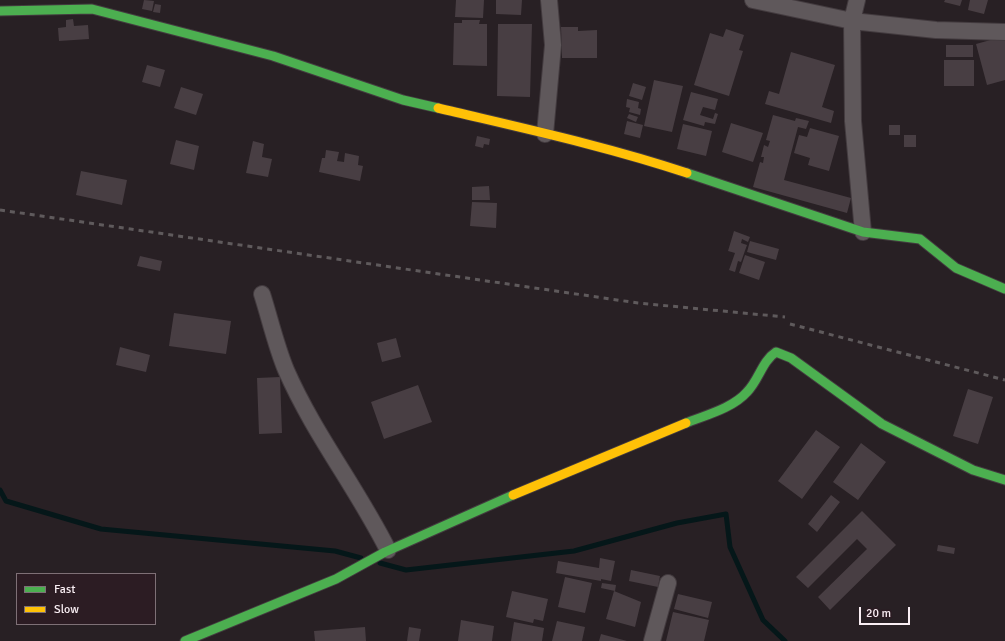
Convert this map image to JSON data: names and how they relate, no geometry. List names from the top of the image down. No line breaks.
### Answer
{"legend":["Fast","Slow"],"scale_bar":"20 m"}
